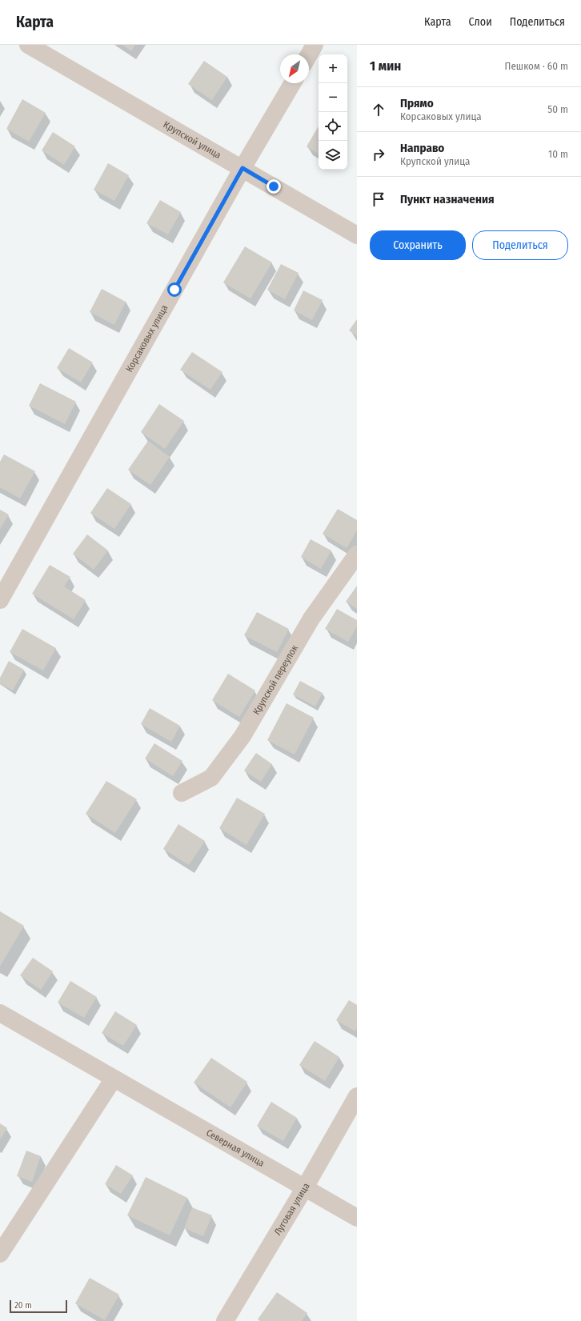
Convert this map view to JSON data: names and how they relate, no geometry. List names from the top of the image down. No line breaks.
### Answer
{"streets":{"street":["Крупской улица","Корсаковых улица","Крупской переулок","Северная улица","Луговая улица"]},"crossings":[["Крупской улица","Корсаковых улица"],["Северная улица","Луговая улица"]],"scale_bar":"20 m","north":"bottom left","page":{"header":"Карта","nav":["Карта","Слои","Поделиться"],"heading":["1 мин","Пешком · 60 m"],"map_buttons":["+","−"],"list":[["Прямо","Корсаковых улица","50 m"],["Направо","Крупской улица","10 m"],"Пункт назначения"],"buttons":["Сохранить","Поделиться"],"scale":"20 m"}}
